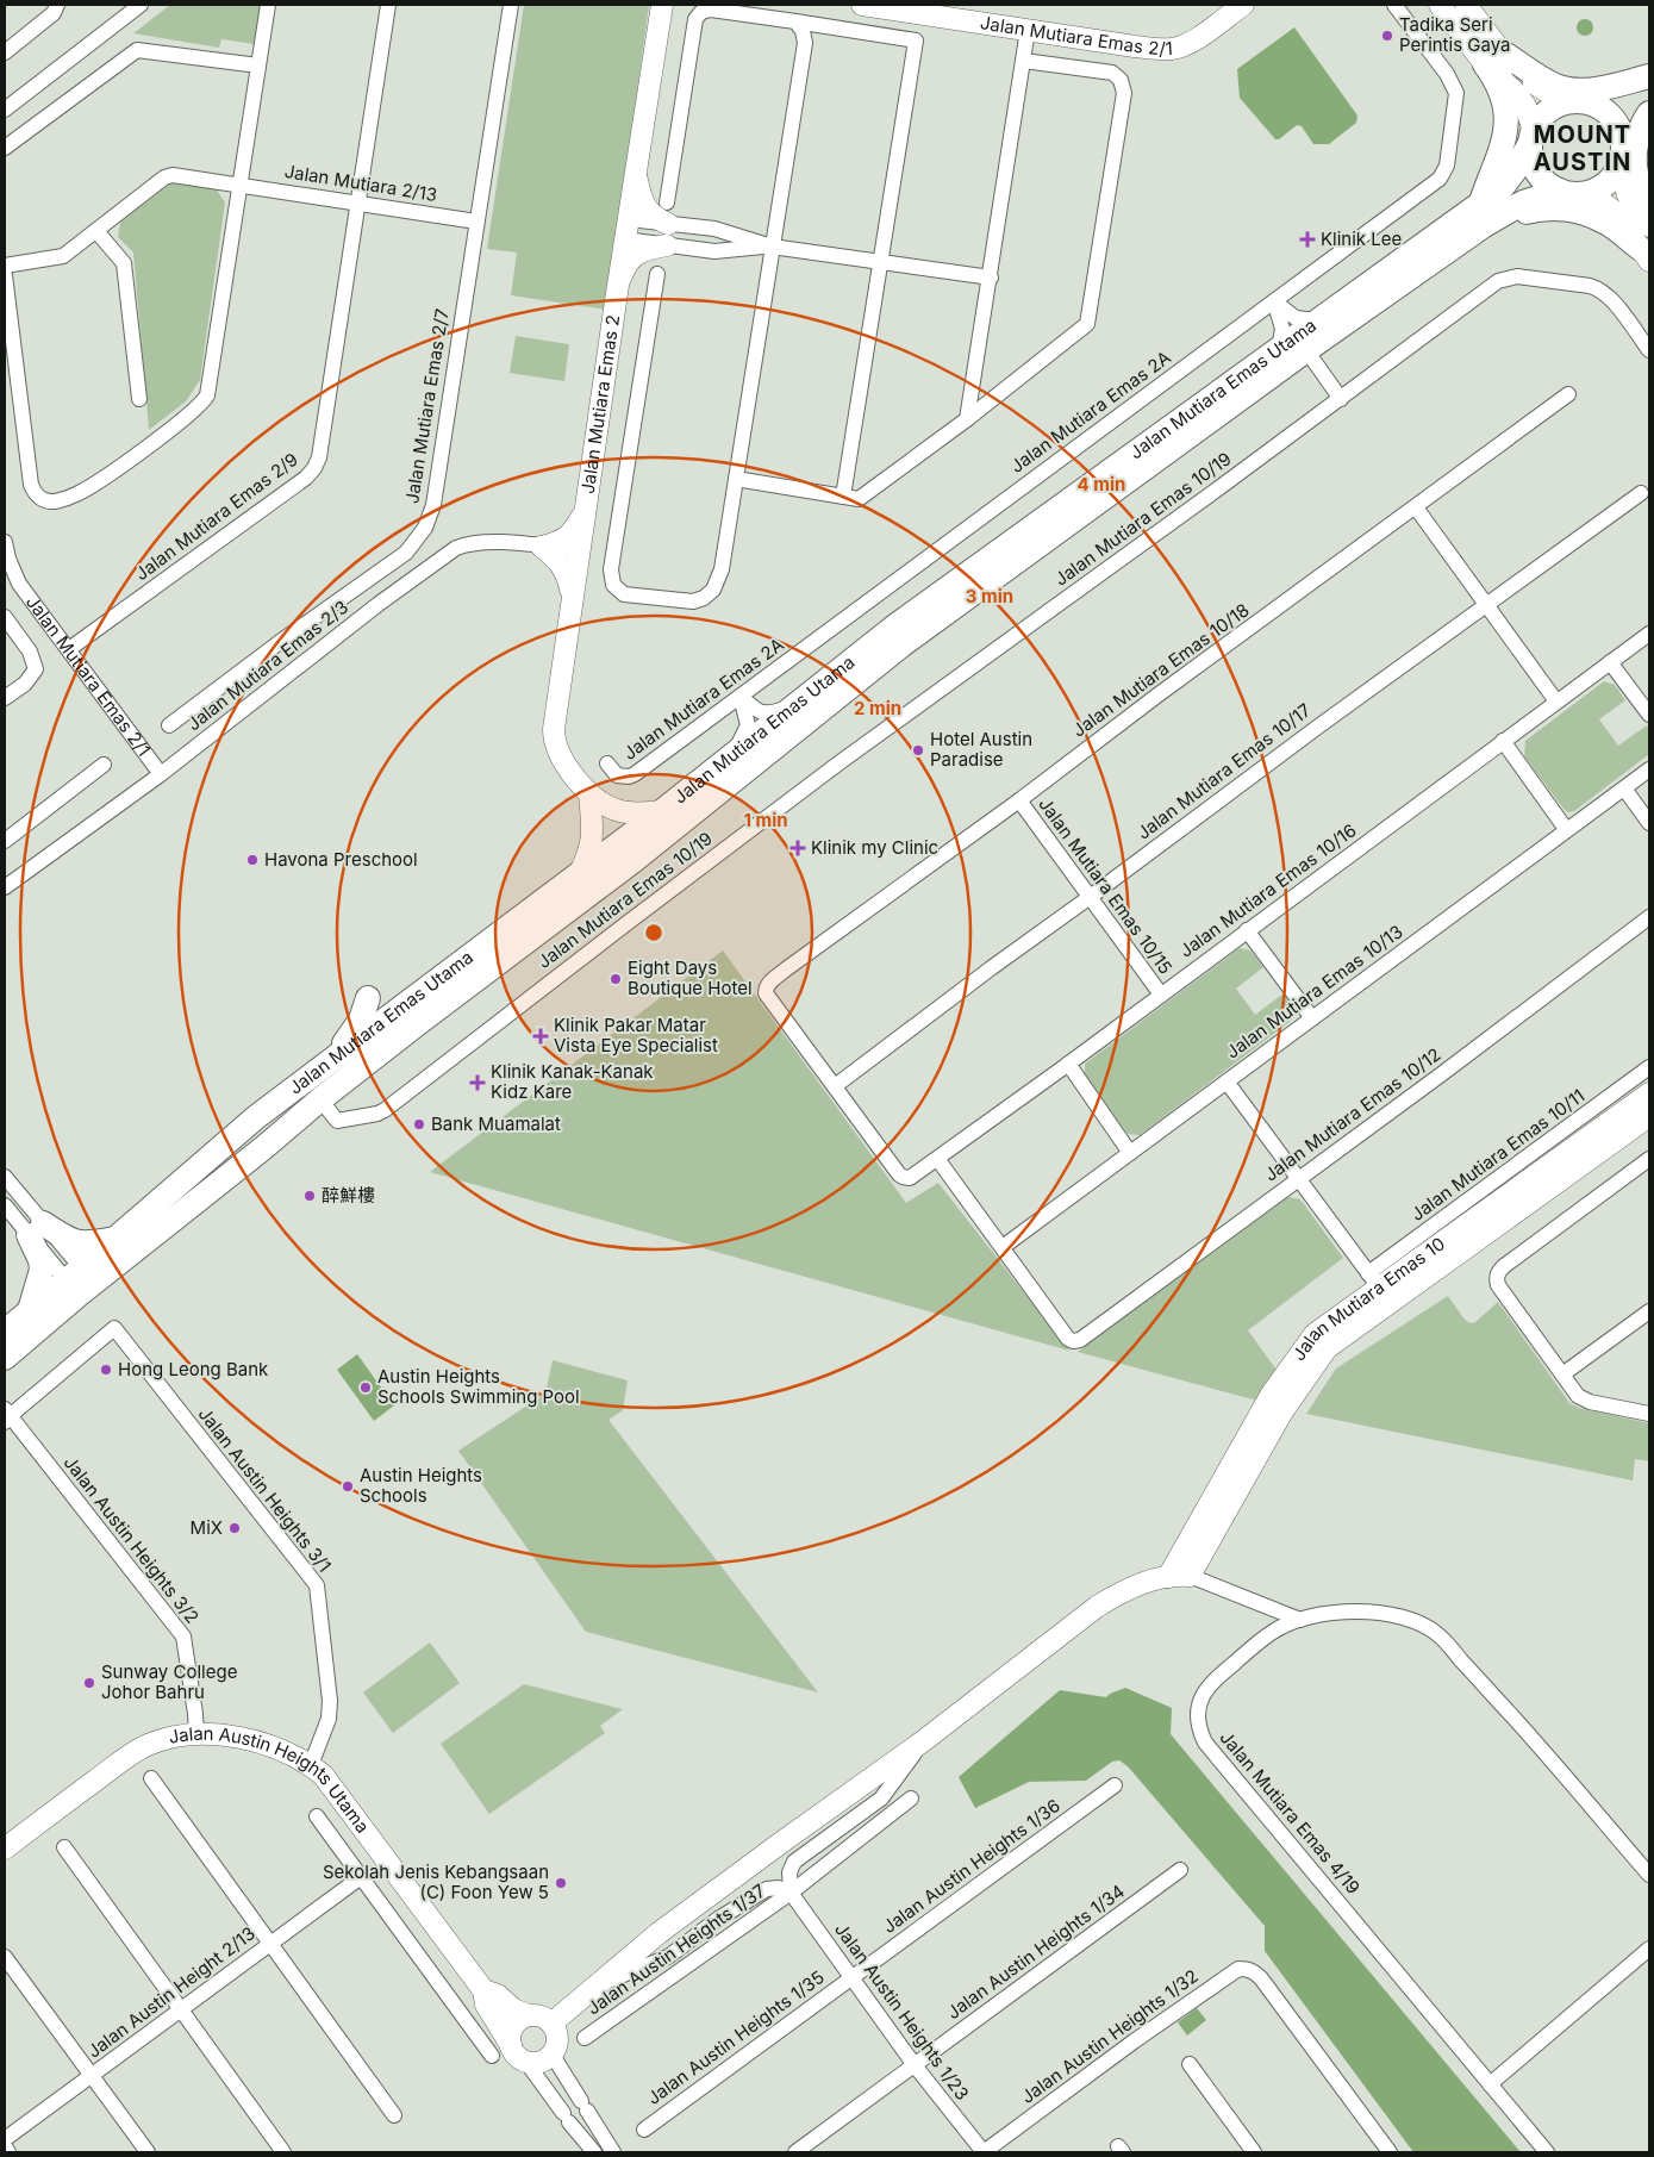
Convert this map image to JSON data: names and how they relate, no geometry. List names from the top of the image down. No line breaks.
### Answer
{"streets":{"main road":["Jalan Mutiara Emas Utama"],"street":["Jalan Mutiara Emas 2/1","Jalan Mutiara 2/13","Jalan Mutiara Emas 2","Jalan Mutiara Emas 2/7","Jalan Mutiara Emas 2A","Jalan Mutiara Emas 2/9","Jalan Mutiara Emas 10/19","Jalan Mutiara Emas 2/3","Jalan Mutiara Emas 10/18","Jalan Mutiara Emas 10/17","Jalan Mutiara Emas 10/15","Jalan Mutiara Emas 10/16","Jalan Mutiara Emas 10/13","Jalan Mutiara Emas 10/12","Jalan Mutiara Emas 10/11","Jalan Mutiara Emas 10","Jalan Austin Heights 3/1","Jalan Austin Heights 3/2","Jalan Austin Heights Utama","Jalan Mutiara Emas 4/19","Jalan Austin Heights 1/36","Jalan Austin Heights 1/37","Jalan Austin Heights 1/34","Jalan Austin Height 2/13","Jalan Austin Heights 1/23","Jalan Austin Heights 1/32","Jalan Austin Heights 1/35"]},"crossings":[["Jalan Mutiara Emas 2/1","Jalan Mutiara Emas 2/9"],["Jalan Mutiara Emas 2/1","Jalan Mutiara Emas 2/3"],["Jalan Mutiara 2/13","Jalan Mutiara Emas 2/7"],["Jalan Mutiara 2/13","Jalan Mutiara Emas 2/9"],["Jalan Mutiara Emas Utama","Jalan Mutiara Emas 2"],["Jalan Mutiara Emas Utama","Jalan Mutiara Emas 10/19"],["Jalan Mutiara Emas 2","Jalan Mutiara Emas 2/3"],["Jalan Mutiara Emas 10/18","Jalan Mutiara Emas 10/17"],["Jalan Mutiara Emas 10/18","Jalan Mutiara Emas 10/15"],["Jalan Mutiara Emas 10/18","Jalan Mutiara Emas 10/16"],["Jalan Mutiara Emas 10/17","Jalan Mutiara Emas 10/15"],["Jalan Mutiara Emas 10/17","Jalan Mutiara Emas 10/16"],["Jalan Mutiara Emas 10/15","Jalan Mutiara Emas 10/16"],["Jalan Mutiara Emas 10/13","Jalan Mutiara Emas 10/12"],["Jalan Mutiara Emas 10/11","Jalan Mutiara Emas 10"],["Jalan Austin Heights 3/1","Jalan Austin Heights 3/2"],["Jalan Austin Heights 3/1","Jalan Austin Heights Utama"],["Jalan Austin Heights 3/2","Jalan Austin Heights Utama"],["Jalan Austin Heights 1/36","Jalan Austin Heights 1/23"],["Jalan Austin Heights 1/36","Jalan Austin Heights 1/35"],["Jalan Austin Heights 1/37","Jalan Austin Heights 1/23"],["Jalan Austin Heights 1/34","Jalan Austin Heights 1/23"],["Jalan Austin Heights 1/23","Jalan Austin Heights 1/32"],["Jalan Austin Heights 1/23","Jalan Austin Heights 1/35"]],"districts":["MOUNT AUSTIN"],"places":{"other":["Tadika Seri Perintis Gaya","Hotel Austin Paradise","Havona Preschool","Eight Days Boutique Hotel","Bank Muamalat","醉鮮樓","Hong Leong Bank","Austin Heights Schools Swimming Pool","Austin Heights Schools","MiX","Sunway College Johor Bahru","Sekolah Jenis Kebangsaan (C) Foon Yew 5"],"health":["Klinik Lee","Klinik my Clinic","Klinik Pakar Matar Vista Eye Specialist","Klinik Kanak-Kanak Kidz Kare"]},"rings":["4 min","3 min","2 min","1 min"]}
